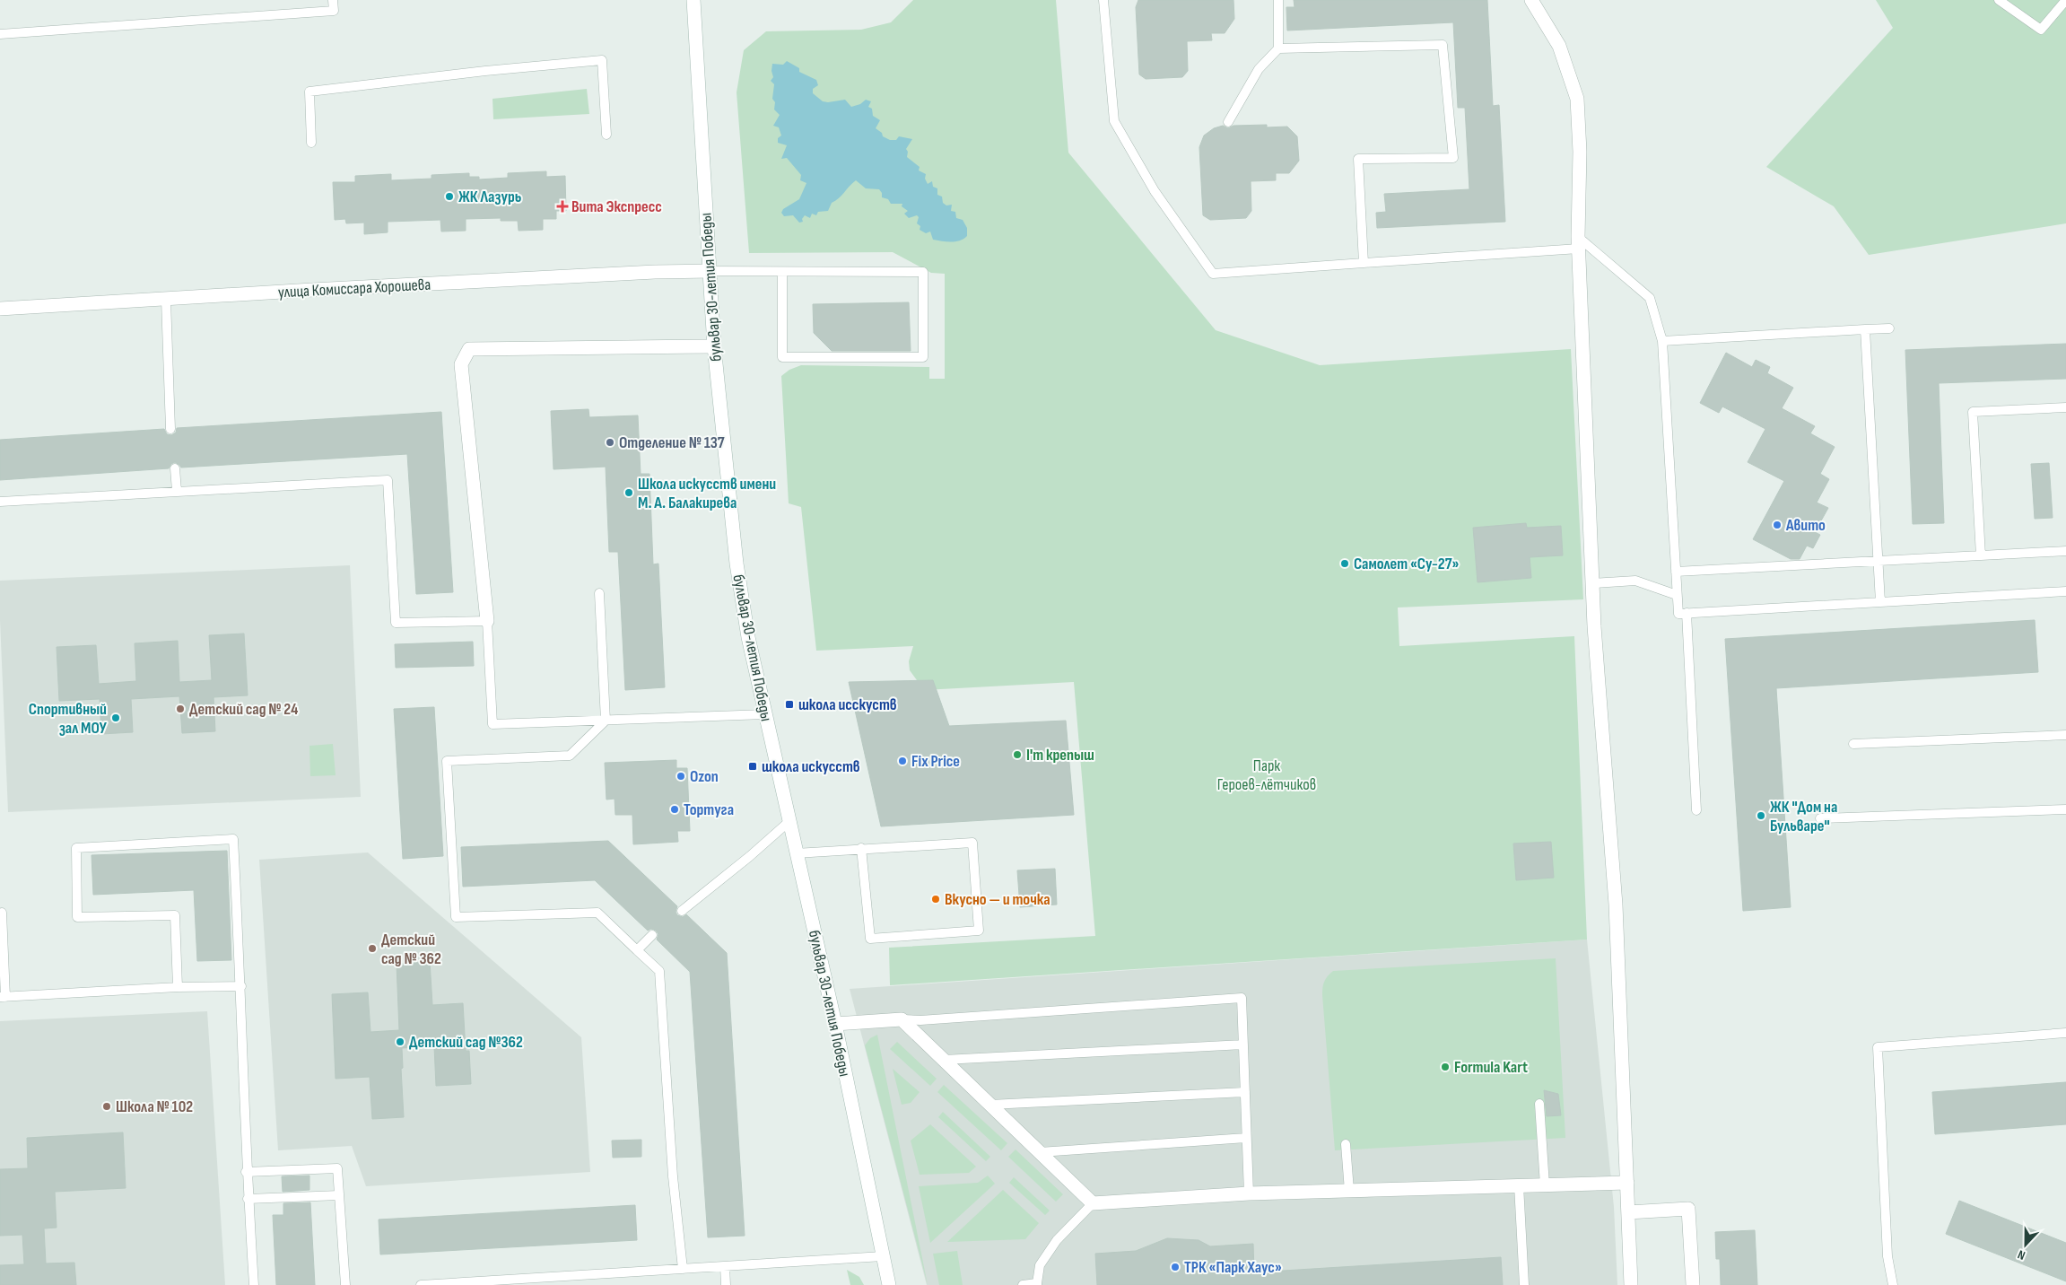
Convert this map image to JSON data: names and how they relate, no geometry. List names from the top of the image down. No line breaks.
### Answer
{"streets":{"street":["бульвар 30-летия Победы","улица Комиссара Хорошева"]},"crossings":[["бульвар 30-летия Победы","улица Комиссара Хорошева"]],"parks":["Парк Героев-лётчиков"],"places":{"other":["ЖК Лазурь","Отделение № 137","Школа искусств имени М. А. Балакирева","Авито","Самолет «Су-27»","Детский сад № 24","Спортивный зал МОУ","I'm крепыш","Fix Price","Ozon","Тортуга","ЖК \"Дом на Бульваре\"","Вкусно — и точка","Детский сад № 362","Детский сад №362","Formula Kart","Школа № 102","ТРК «Парк Хаус»"],"health":["Вита Экспресс"],"transit":["школа исскуств","школа искусств"]},"north":"bottom"}
